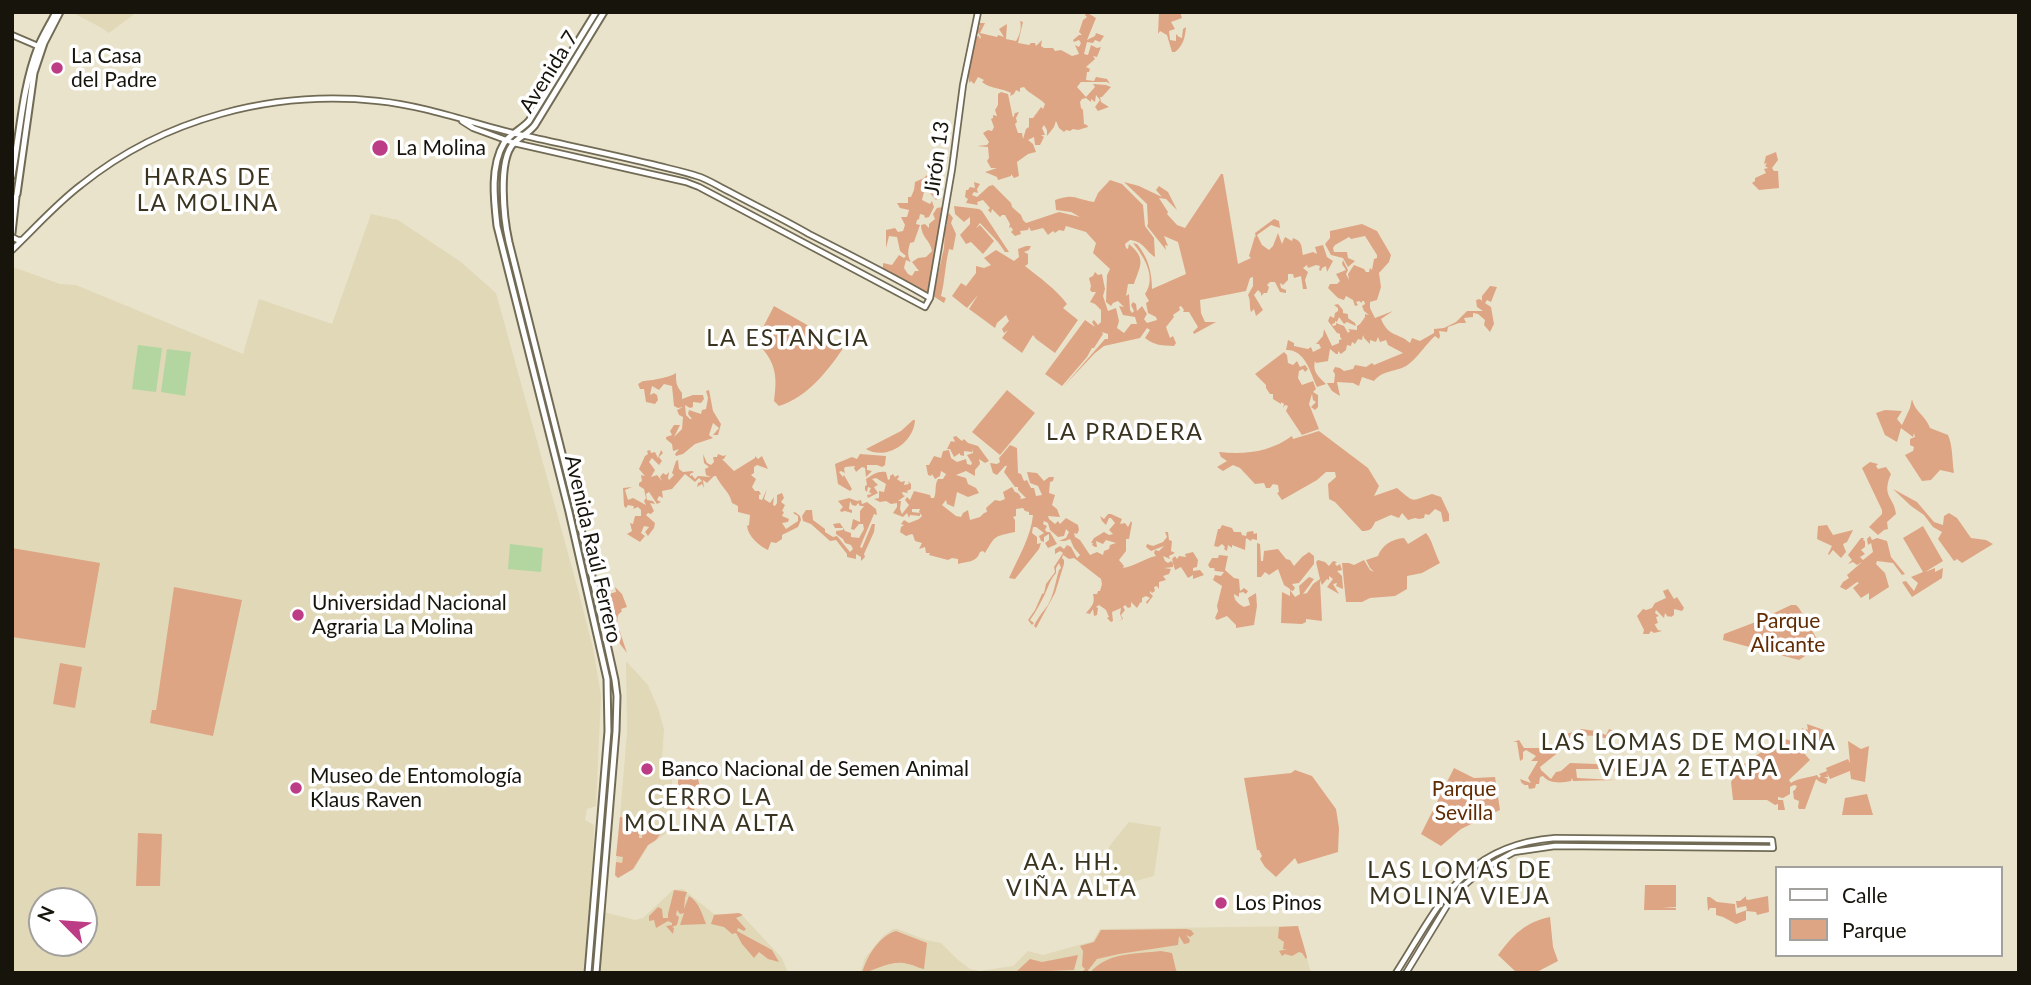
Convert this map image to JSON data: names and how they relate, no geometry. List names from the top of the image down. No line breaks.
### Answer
{"streets":{"main road":["Avenida 7","Avenida Raúl Ferrero"],"street":["Jirón 13"]},"crossings":[["Avenida 7","Jirón 13"],["Avenida 7","Avenida Raúl Ferrero"],["Jirón 13","Avenida Raúl Ferrero"]],"districts":["HARAS DE LA MOLINA","LA ESTANCIA","LA PRADERA","LAS LOMAS DE MOLINA VIEJA 2 ETAPA","CERRO LA MOLINA ALTA","AA. HH. VIÑA ALTA","LAS LOMAS DE MOLINA VIEJA"],"parks":["Parque Alicante","Parque Sevilla"],"places":["La Casa del Padre","La Molina","Universidad Nacional Agraria La Molina","Banco Nacional de Semen Animal","Museo de Entomología Klaus Raven","Los Pinos"],"legend":["Calle","Parque"],"north":"top left"}
